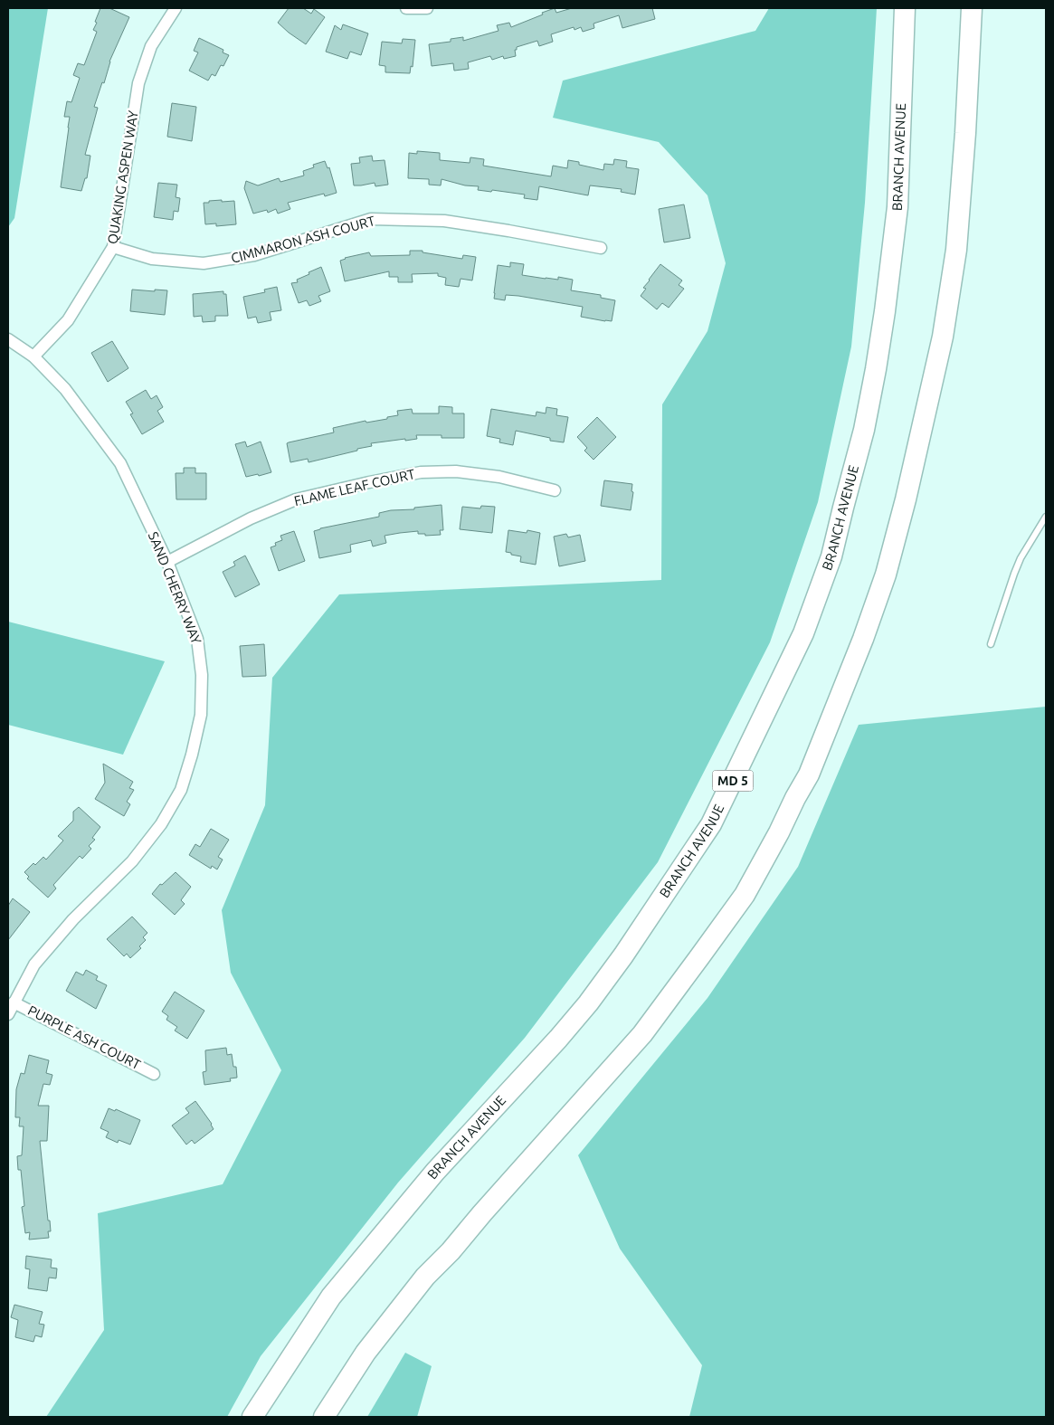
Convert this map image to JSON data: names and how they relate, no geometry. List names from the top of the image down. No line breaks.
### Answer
{"streets":{"highway":["BRANCH AVENUE","MD 5"],"street":["QUAKING ASPEN WAY","CIMMARON ASH COURT","FLAME LEAF COURT","SAND CHERRY WAY","PURPLE ASH COURT"]},"crossings":[["QUAKING ASPEN WAY","CIMMARON ASH COURT"],["QUAKING ASPEN WAY","SAND CHERRY WAY"],["FLAME LEAF COURT","SAND CHERRY WAY"],["SAND CHERRY WAY","PURPLE ASH COURT"]]}
